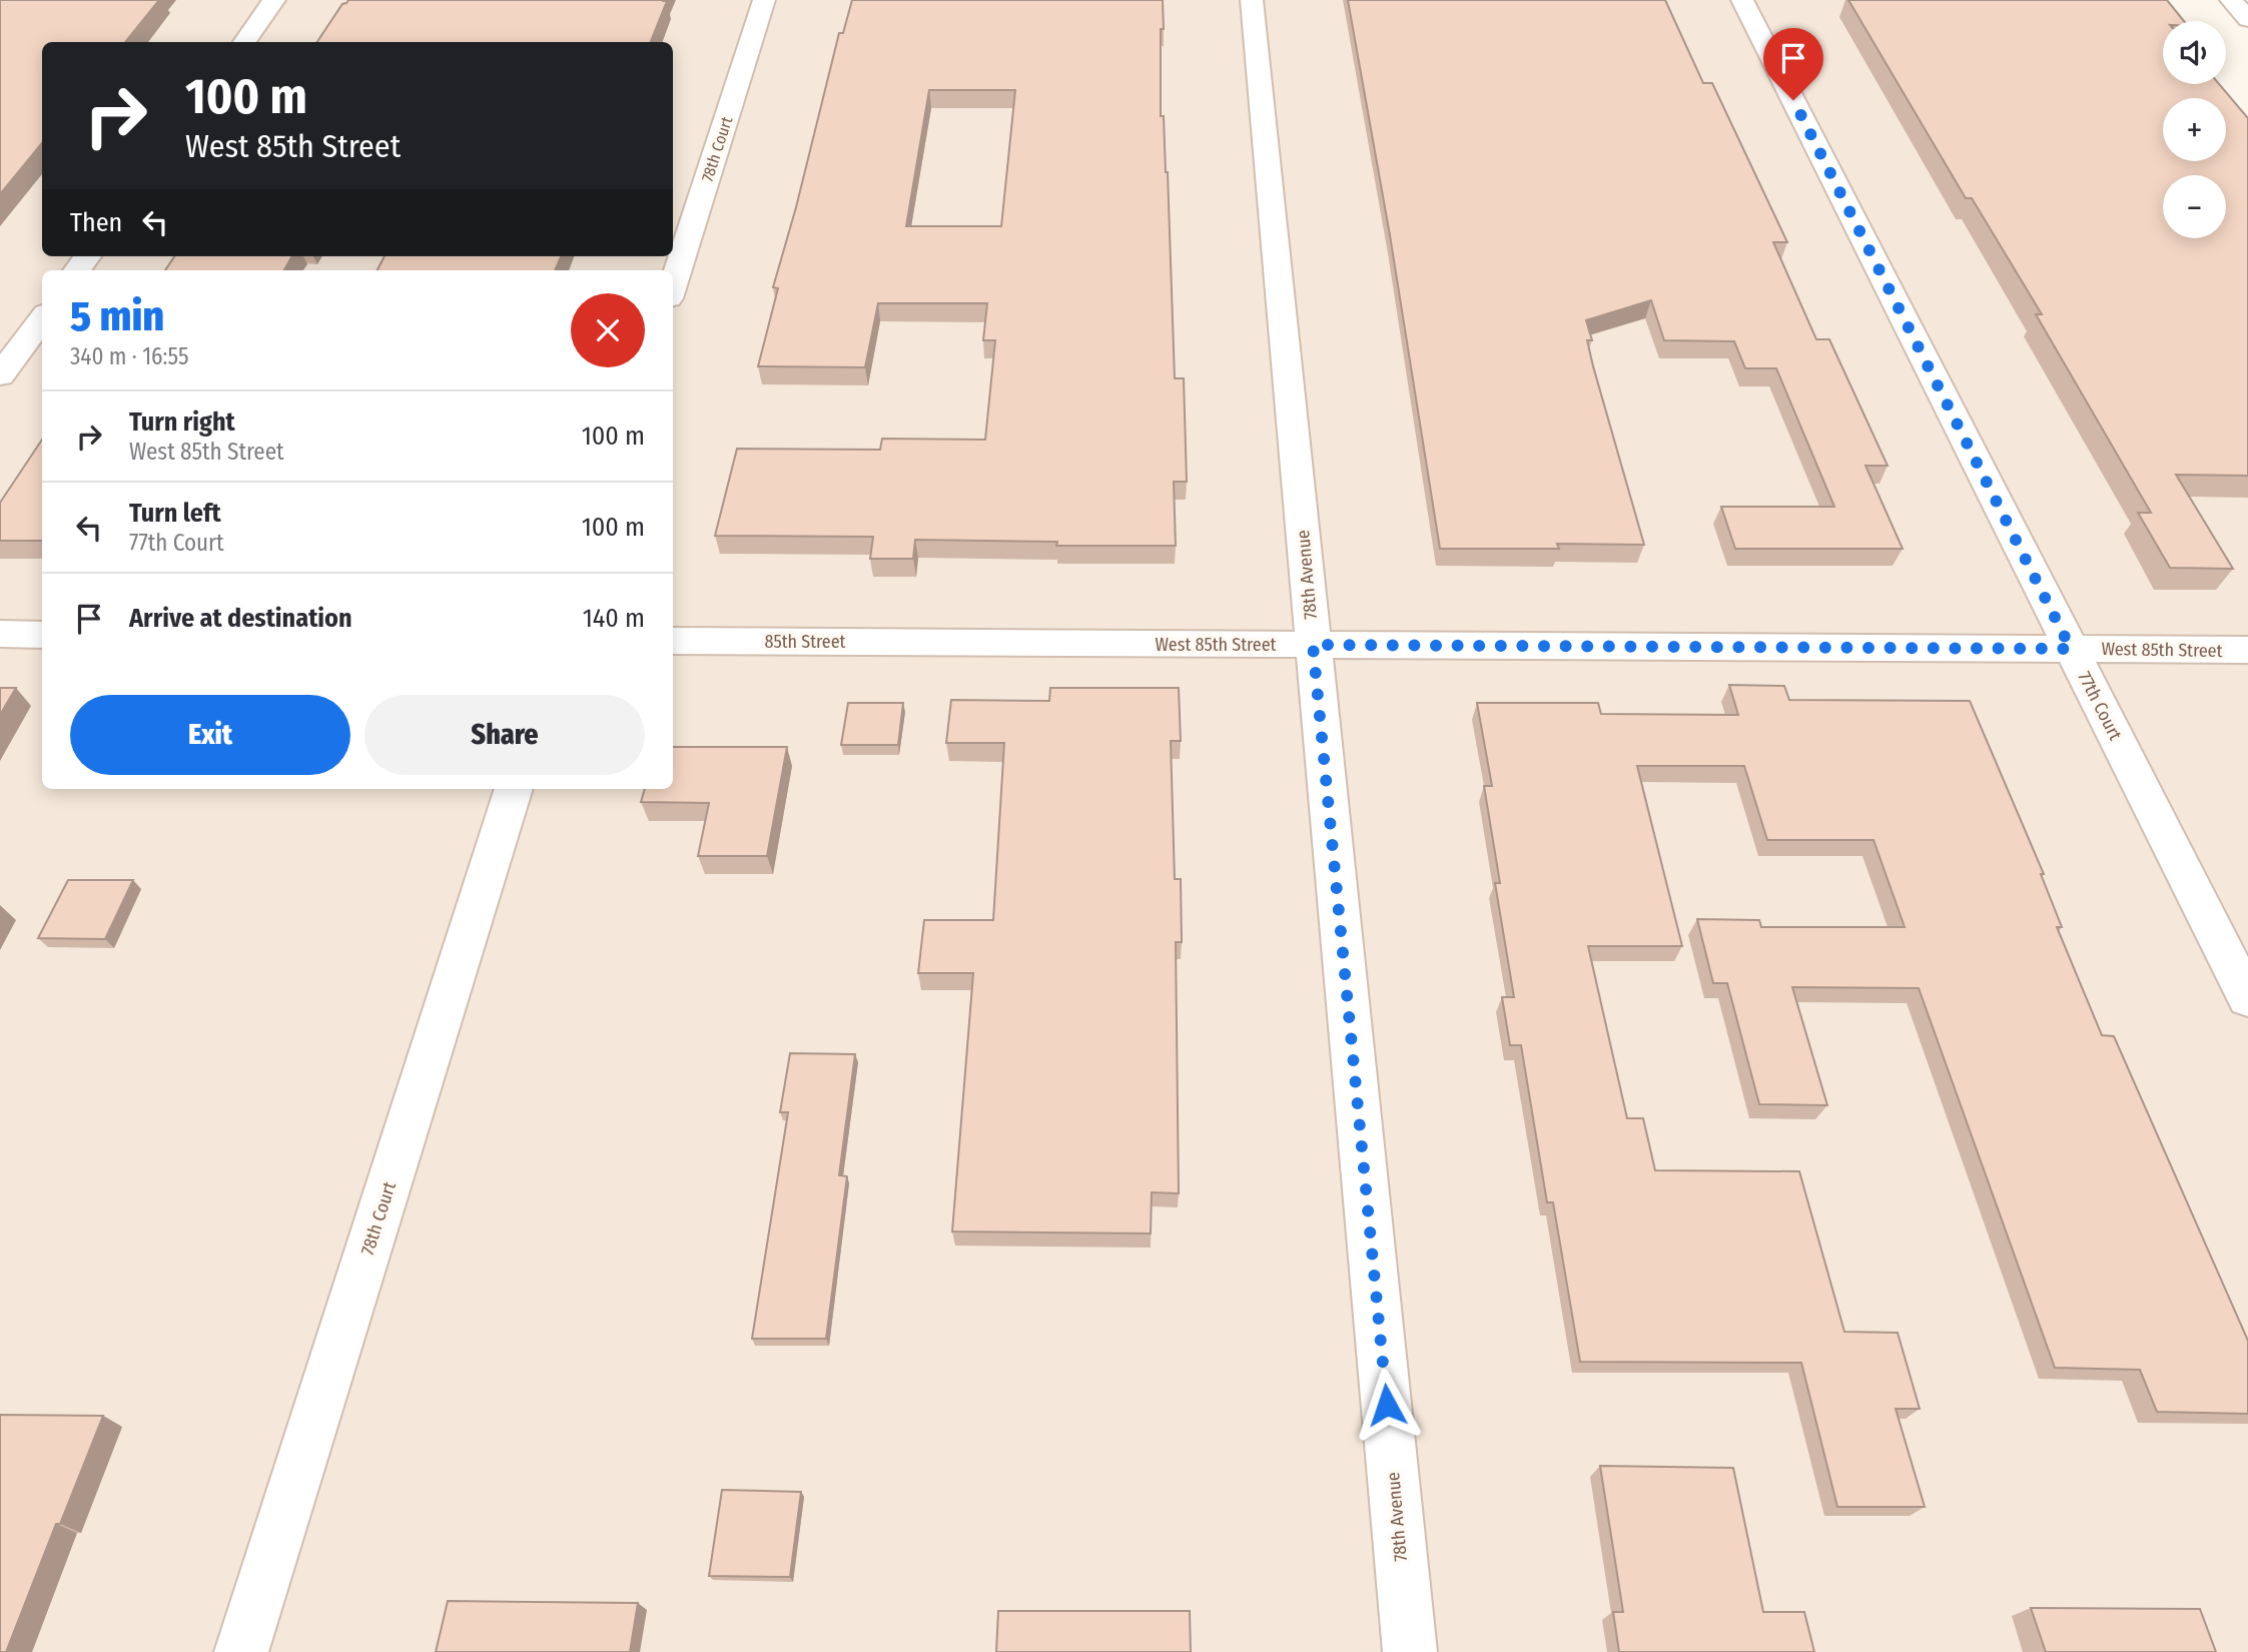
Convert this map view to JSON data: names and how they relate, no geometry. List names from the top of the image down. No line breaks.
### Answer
{"streets":{"street":["78th Court","78th Avenue","85th Street","West 85th Street","77th Court"]},"crossings":[["78th Avenue","West 85th Street"],["85th Street","West 85th Street"],["West 85th Street","77th Court"]],"page":{"map_buttons":["+","−"],"turn":["100 m","West 85th Street"],"then":"Then","heading":["5 min","340 m · 16:55"],"list":[{"name":"Turn right","note":"West 85th Street","value":"100 m"},{"name":"Turn left","note":"77th Court","value":"100 m"},{"name":"Arrive at destination","value":"140 m"}],"buttons":["Exit","Share"]}}
